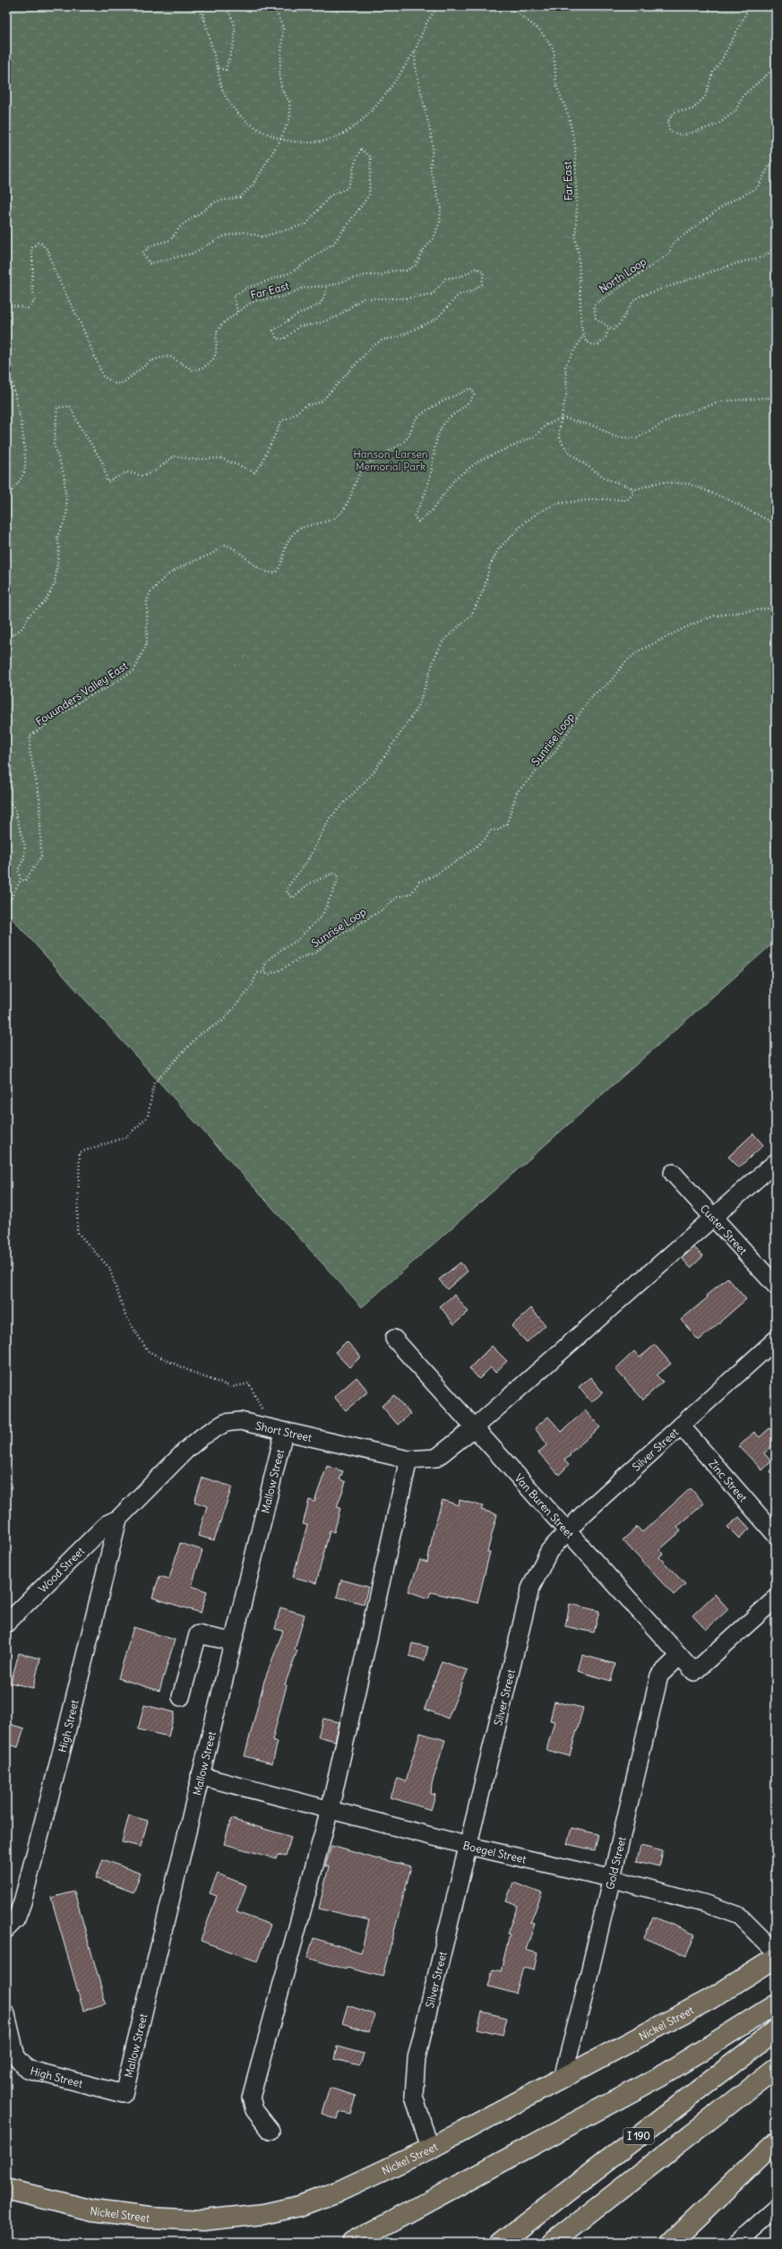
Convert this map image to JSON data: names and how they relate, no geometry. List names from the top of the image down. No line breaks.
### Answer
{"streets":{"main road":["Nickel Street","I 190"],"street":["Custer Street","Short Street","Silver Street","Zinc Street","Mallow Street","Van Buren Street","Wood Street","High Street","Boegel Street","Gold Street"],"path":["Far East","North Loop","Fouunders Valley East","Sunrise Loop"]},"crossings":[["Custer Street","Short Street"],["Short Street","Mallow Street"],["Short Street","Van Buren Street"],["Short Street","Wood Street"],["Short Street","High Street"],["Silver Street","Zinc Street"],["Silver Street","Van Buren Street"],["Silver Street","Boegel Street"],["Silver Street","Nickel Street"],["Mallow Street","High Street"],["Mallow Street","Boegel Street"],["Van Buren Street","Gold Street"],["Wood Street","High Street"],["Boegel Street","Gold Street"],["Gold Street","Nickel Street"]],"parks":["Hanson-Larsen Memorial Park"]}
